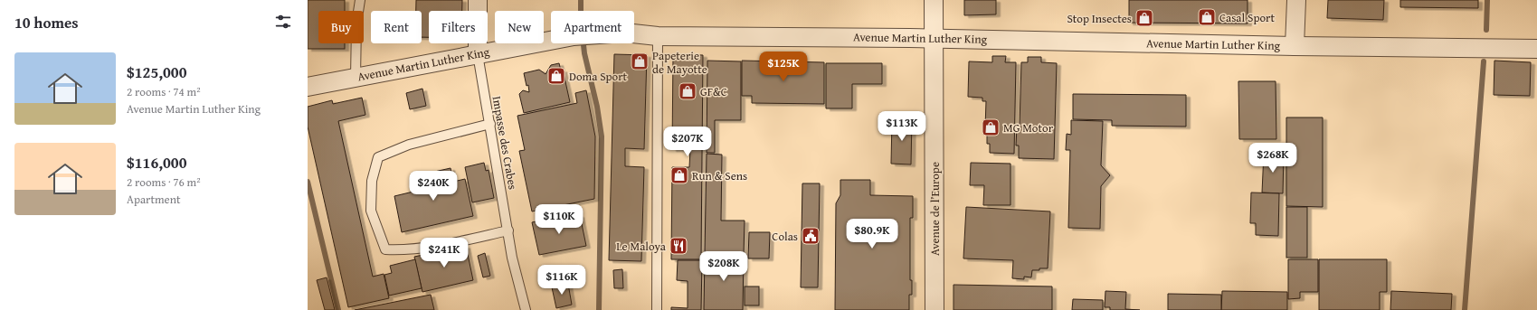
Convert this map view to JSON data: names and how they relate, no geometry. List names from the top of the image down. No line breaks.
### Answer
{"streets":{"street":["Avenue Martin Luther King","Avenue de l’Europe"],"lane":["Impasse des Crabes"]},"crossings":[["Avenue Martin Luther King","Impasse des Crabes"],["Avenue Martin Luther King","Avenue de l’Europe"]],"places":{"shop":["Casal Sport","Stop Insectes","Papeterie de Mayotte","Doma Sport","GF&C","MG Motor","Run & Sens"],"public building":["Colas"],"restaurant":["Le Maloya"]},"page":{"heading":"10 homes","chip":["Buy","Rent","Filters","New","Apartment"],"list":[{"name":"$125,000","note":"2 rooms · 74 m² · Avenue Martin Luther King"},{"name":"$116,000","note":"2 rooms · 76 m² · Apartment"}],"price":["$125K","$113K","$207K","$268K","$240K","$110K","$80.9K","$241K","$208K","$116K"]}}
